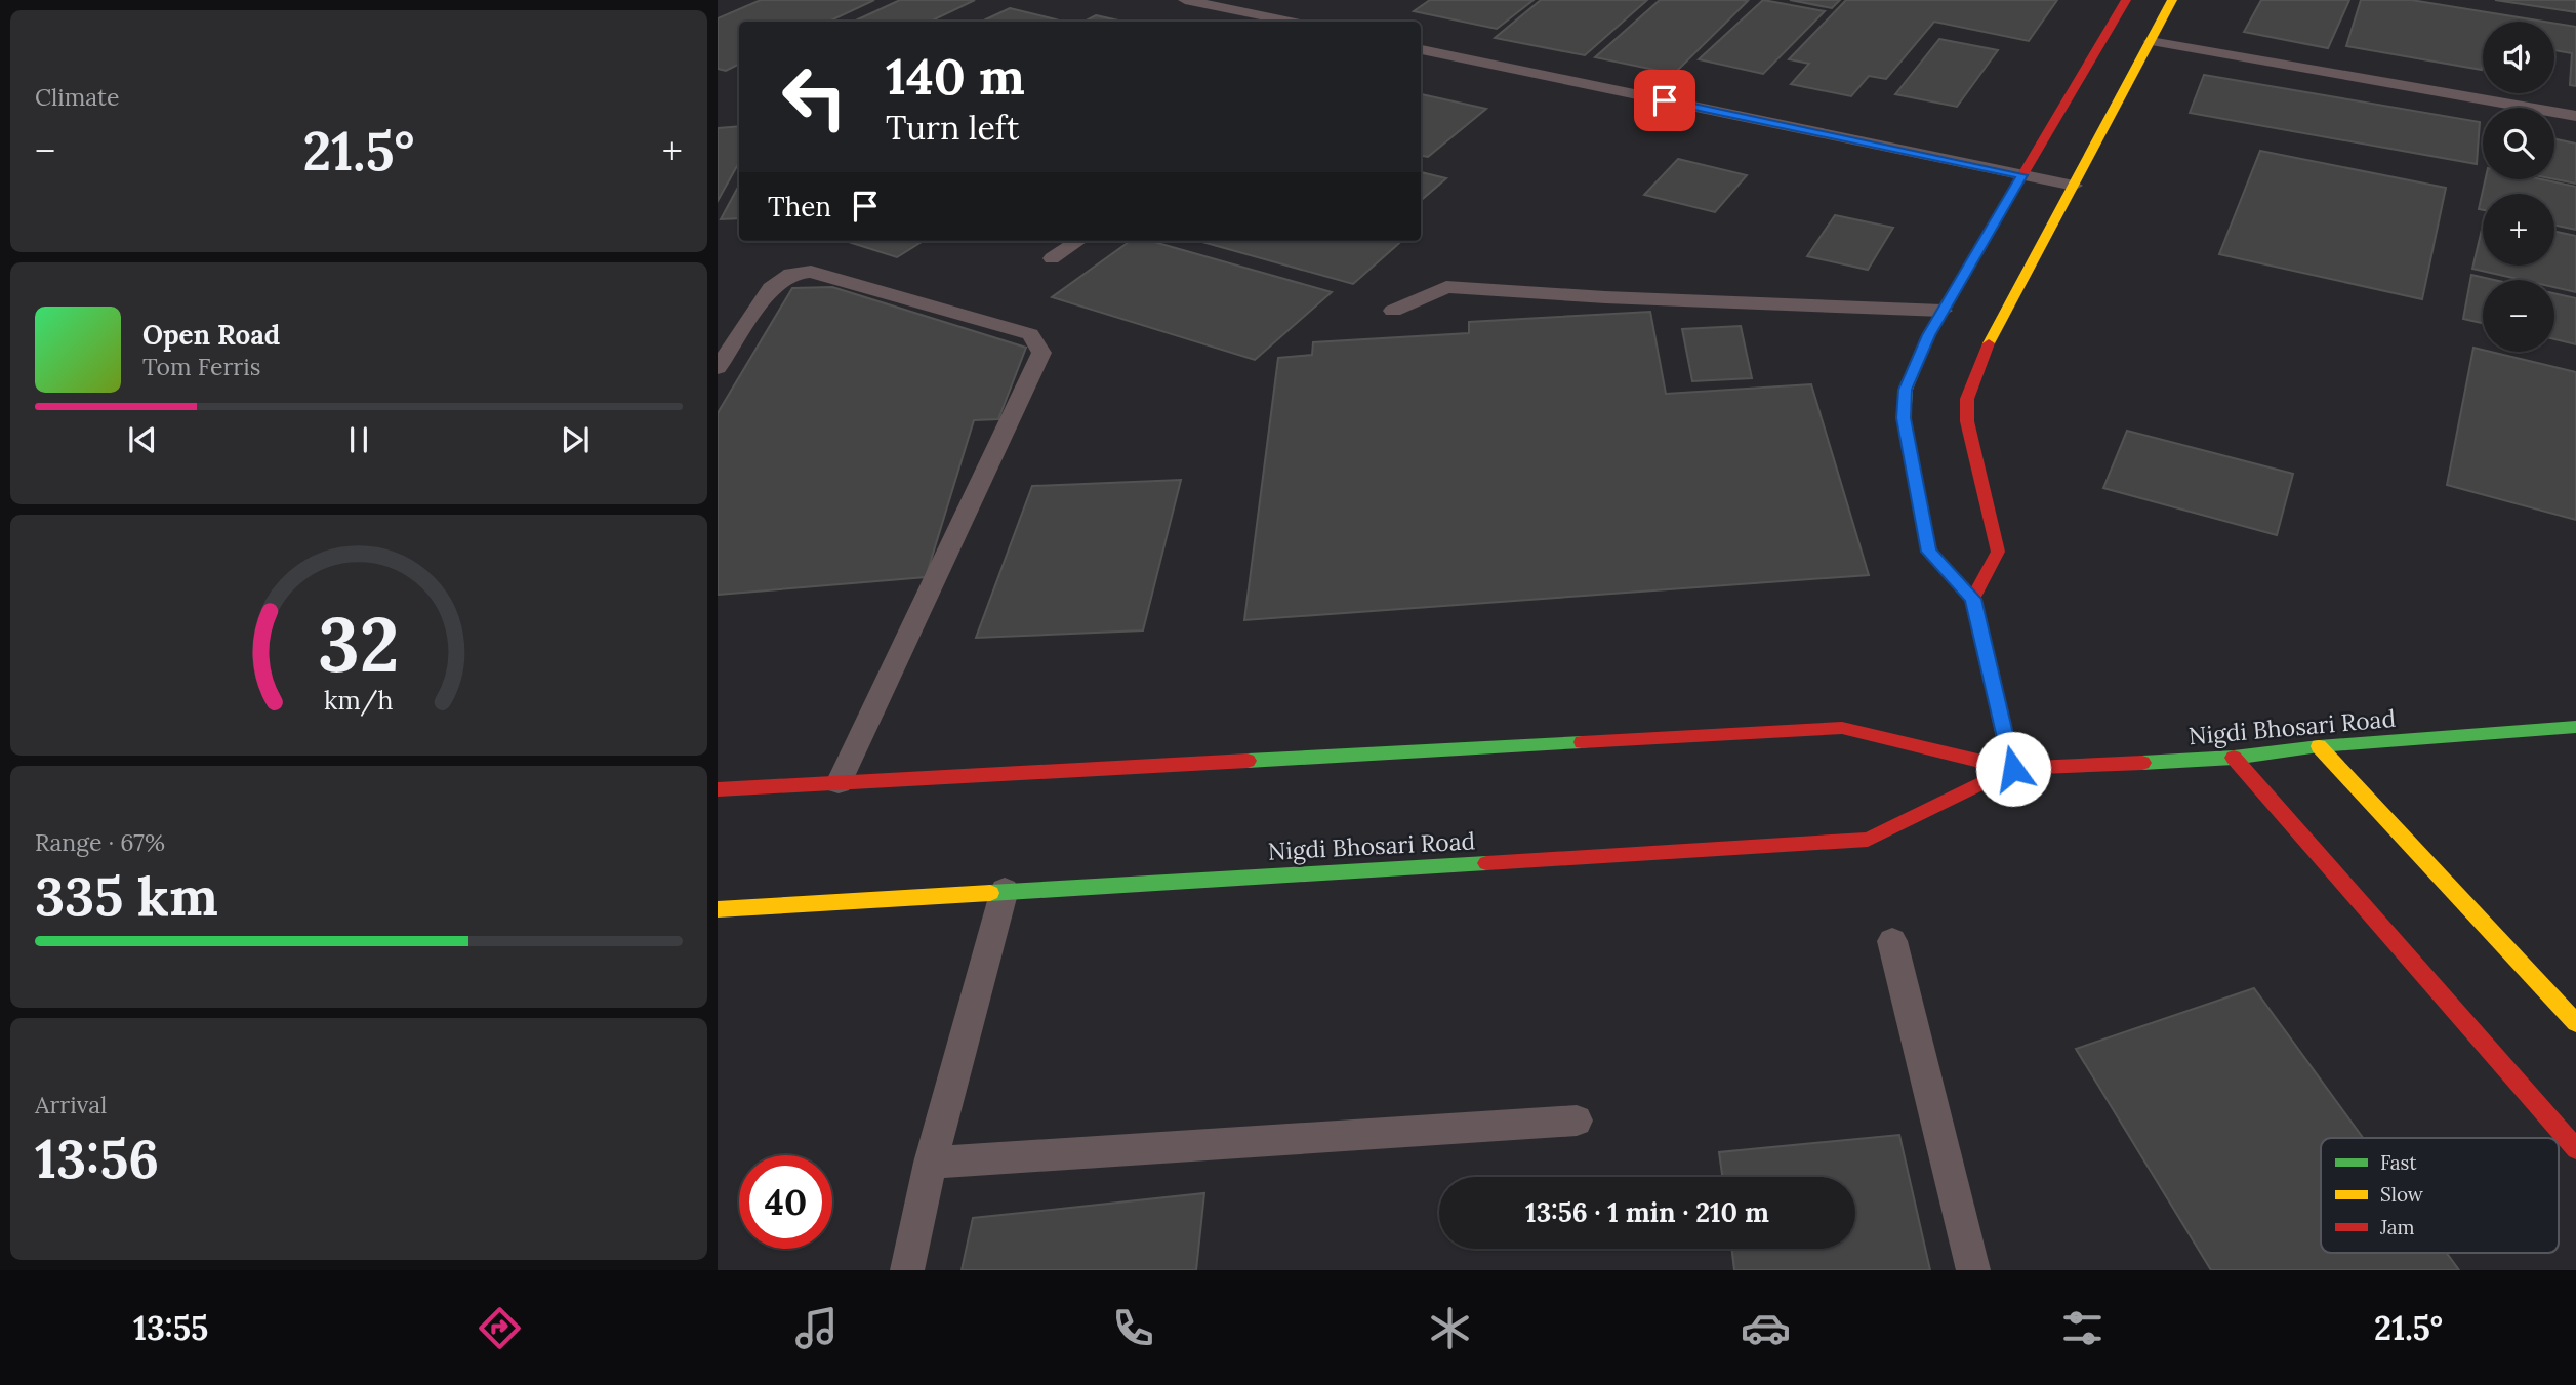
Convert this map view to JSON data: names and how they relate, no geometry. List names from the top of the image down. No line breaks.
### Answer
{"streets":{"street":["Nigdi Bhosari Road"]},"legend":["Fast","Slow","Jam"],"page":{"tile":["Climate",["Range · 67%","335 km"],["Arrival","13:56"]],"map_buttons":["+","−"],"turn":["140 m","Turn left"],"heat":["−","21.5°","+"],"then":"Then","song":["Open Road","Tom Ferris"],"limit":"40","trip":"13:56 · 1 min · 210 m","tabs":["13:55","21.5°"],"gauge":["32","km/h"]}}
